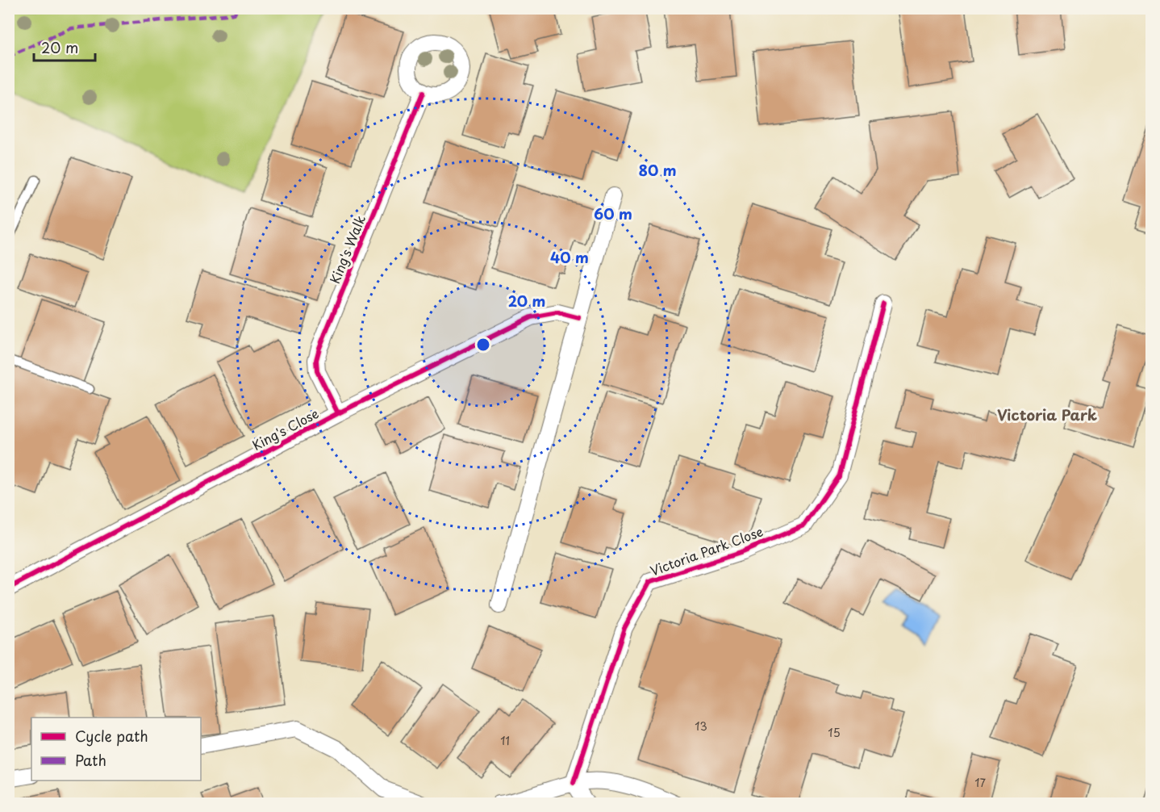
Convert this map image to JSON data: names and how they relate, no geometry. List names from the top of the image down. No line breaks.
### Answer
{"streets":{"street":["King's Walk","King's Close","Victoria Park Close"]},"crossings":[["King's Walk","King's Close"]],"districts":["Victoria Park"],"house_numbers":["13","15","11","17"],"legend":["Cycle path","Path"],"scale_bar":"20 m","rings":["80 m","60 m","40 m","20 m"]}
